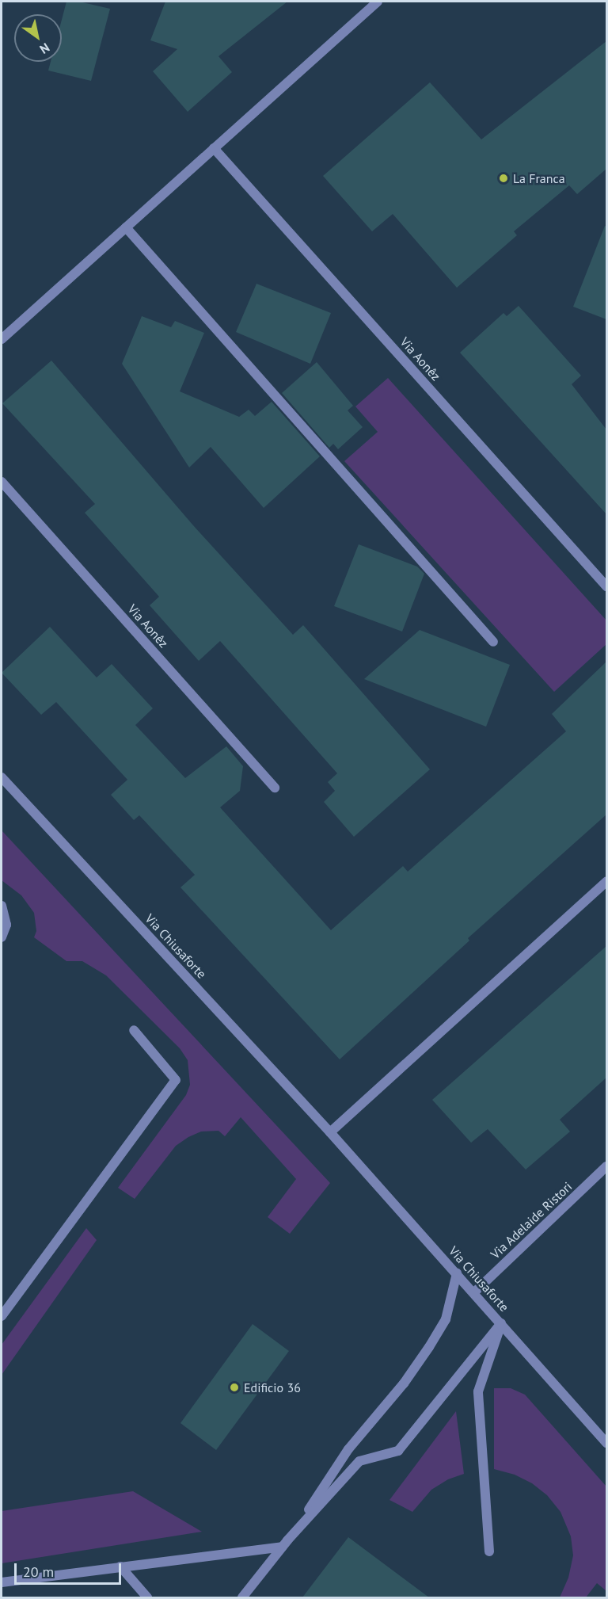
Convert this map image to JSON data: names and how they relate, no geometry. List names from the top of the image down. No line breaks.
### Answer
{"streets":{"street":["Via Aonêz","Via Chiusaforte","Via Adelaide Ristori"]},"crossings":[["Via Chiusaforte","Via Adelaide Ristori"]],"places":["La Franca","Edificio 36"],"scale_bar":"20 m","north":"bottom right"}
